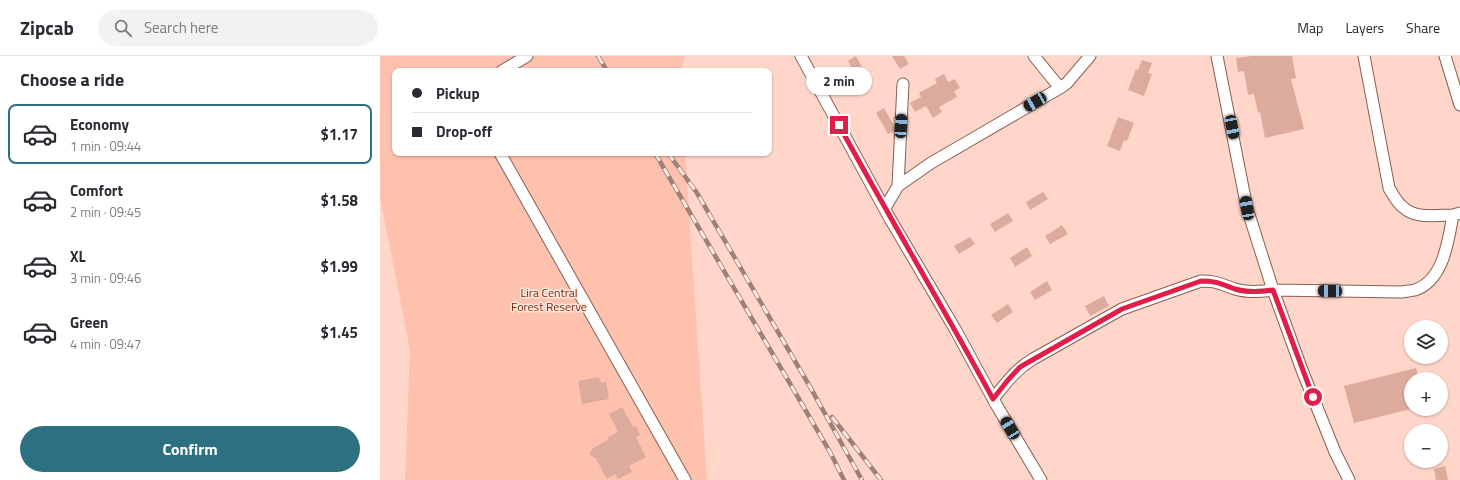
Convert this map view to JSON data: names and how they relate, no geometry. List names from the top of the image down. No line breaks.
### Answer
{"parks":["Lira Central Forest Reserve"],"page":{"header":"Zipcab","search":"Search here","nav":["Map","Layers","Share"],"heading":"Choose a ride","bubble":"2 min","banner":["Pickup","Drop-off"],"list":[{"name":"Economy","note":"1 min · 09:44","value":"$1.17"},{"name":"Comfort","note":"2 min · 09:45","value":"$1.58"},{"name":"XL","note":"3 min · 09:46","value":"$1.99"},{"name":"Green","note":"4 min · 09:47","value":"$1.45"}],"map_buttons":["+","−"],"buttons":"Confirm"}}
